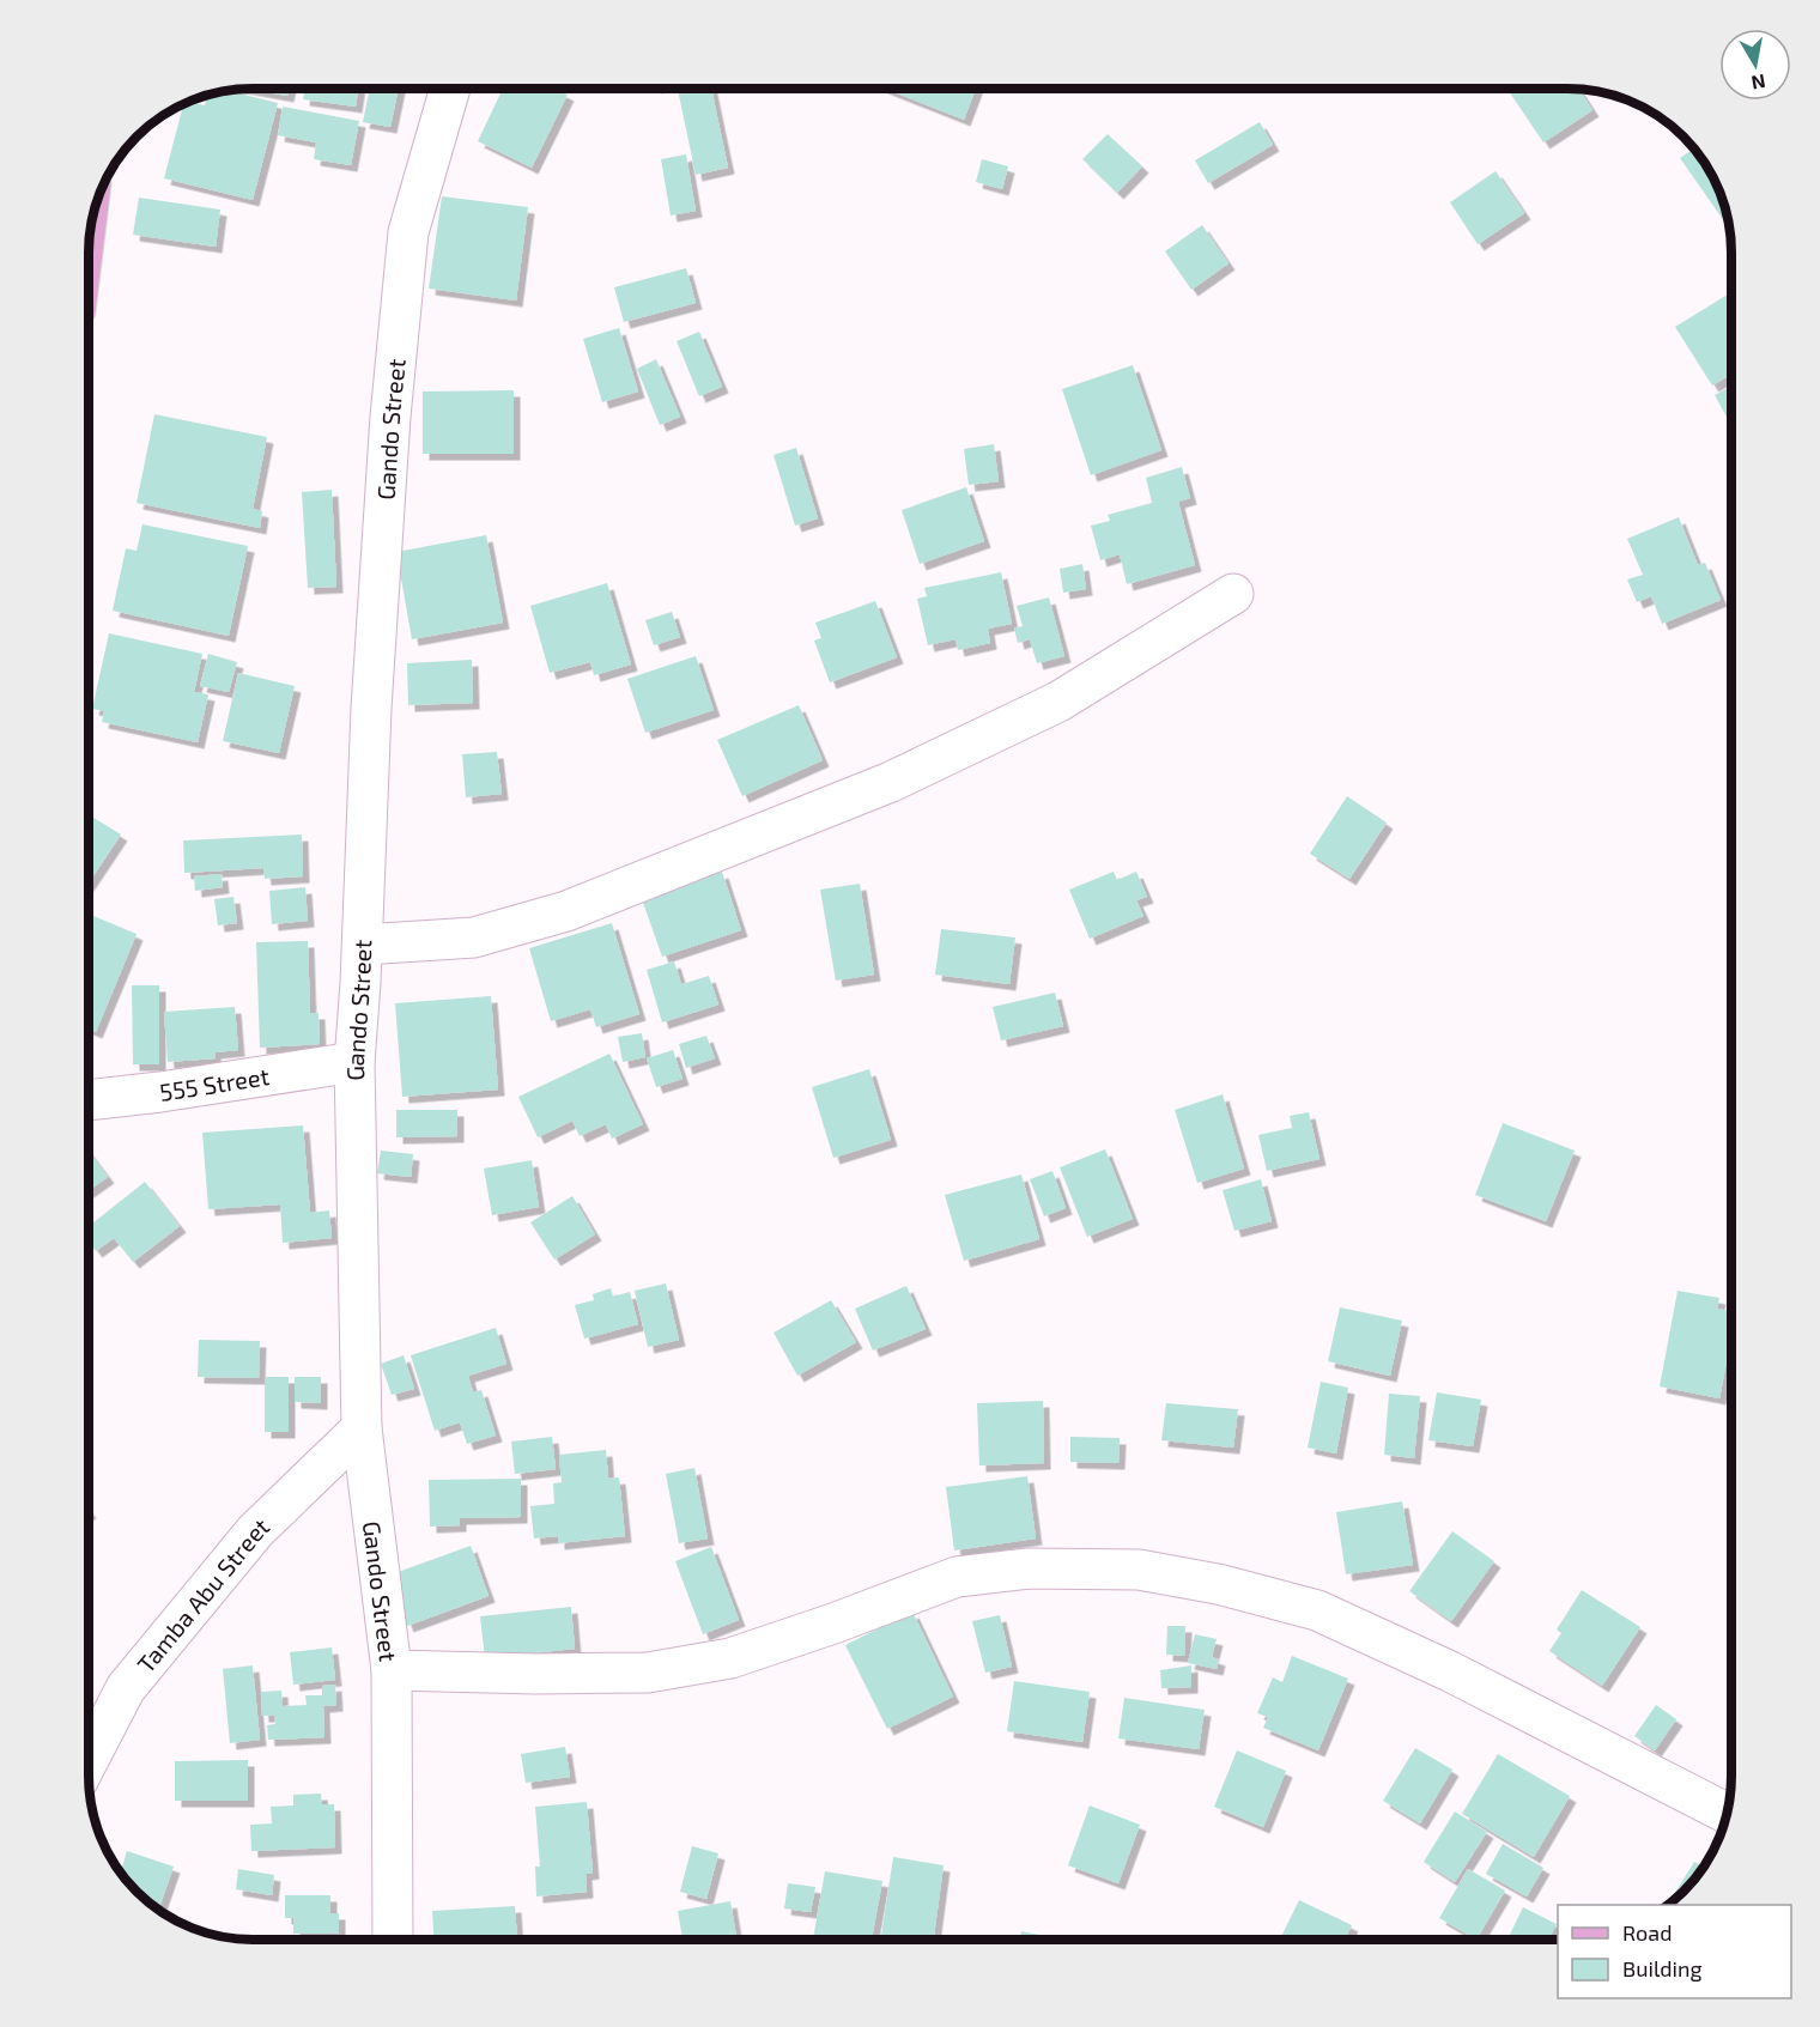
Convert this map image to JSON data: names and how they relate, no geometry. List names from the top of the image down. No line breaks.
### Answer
{"streets":{"street":["Gando Street","555 Street","Tamba Abu Street"]},"crossings":[["Gando Street","555 Street"],["Gando Street","Tamba Abu Street"]],"legend":["Road","Building"],"north":"bottom"}
